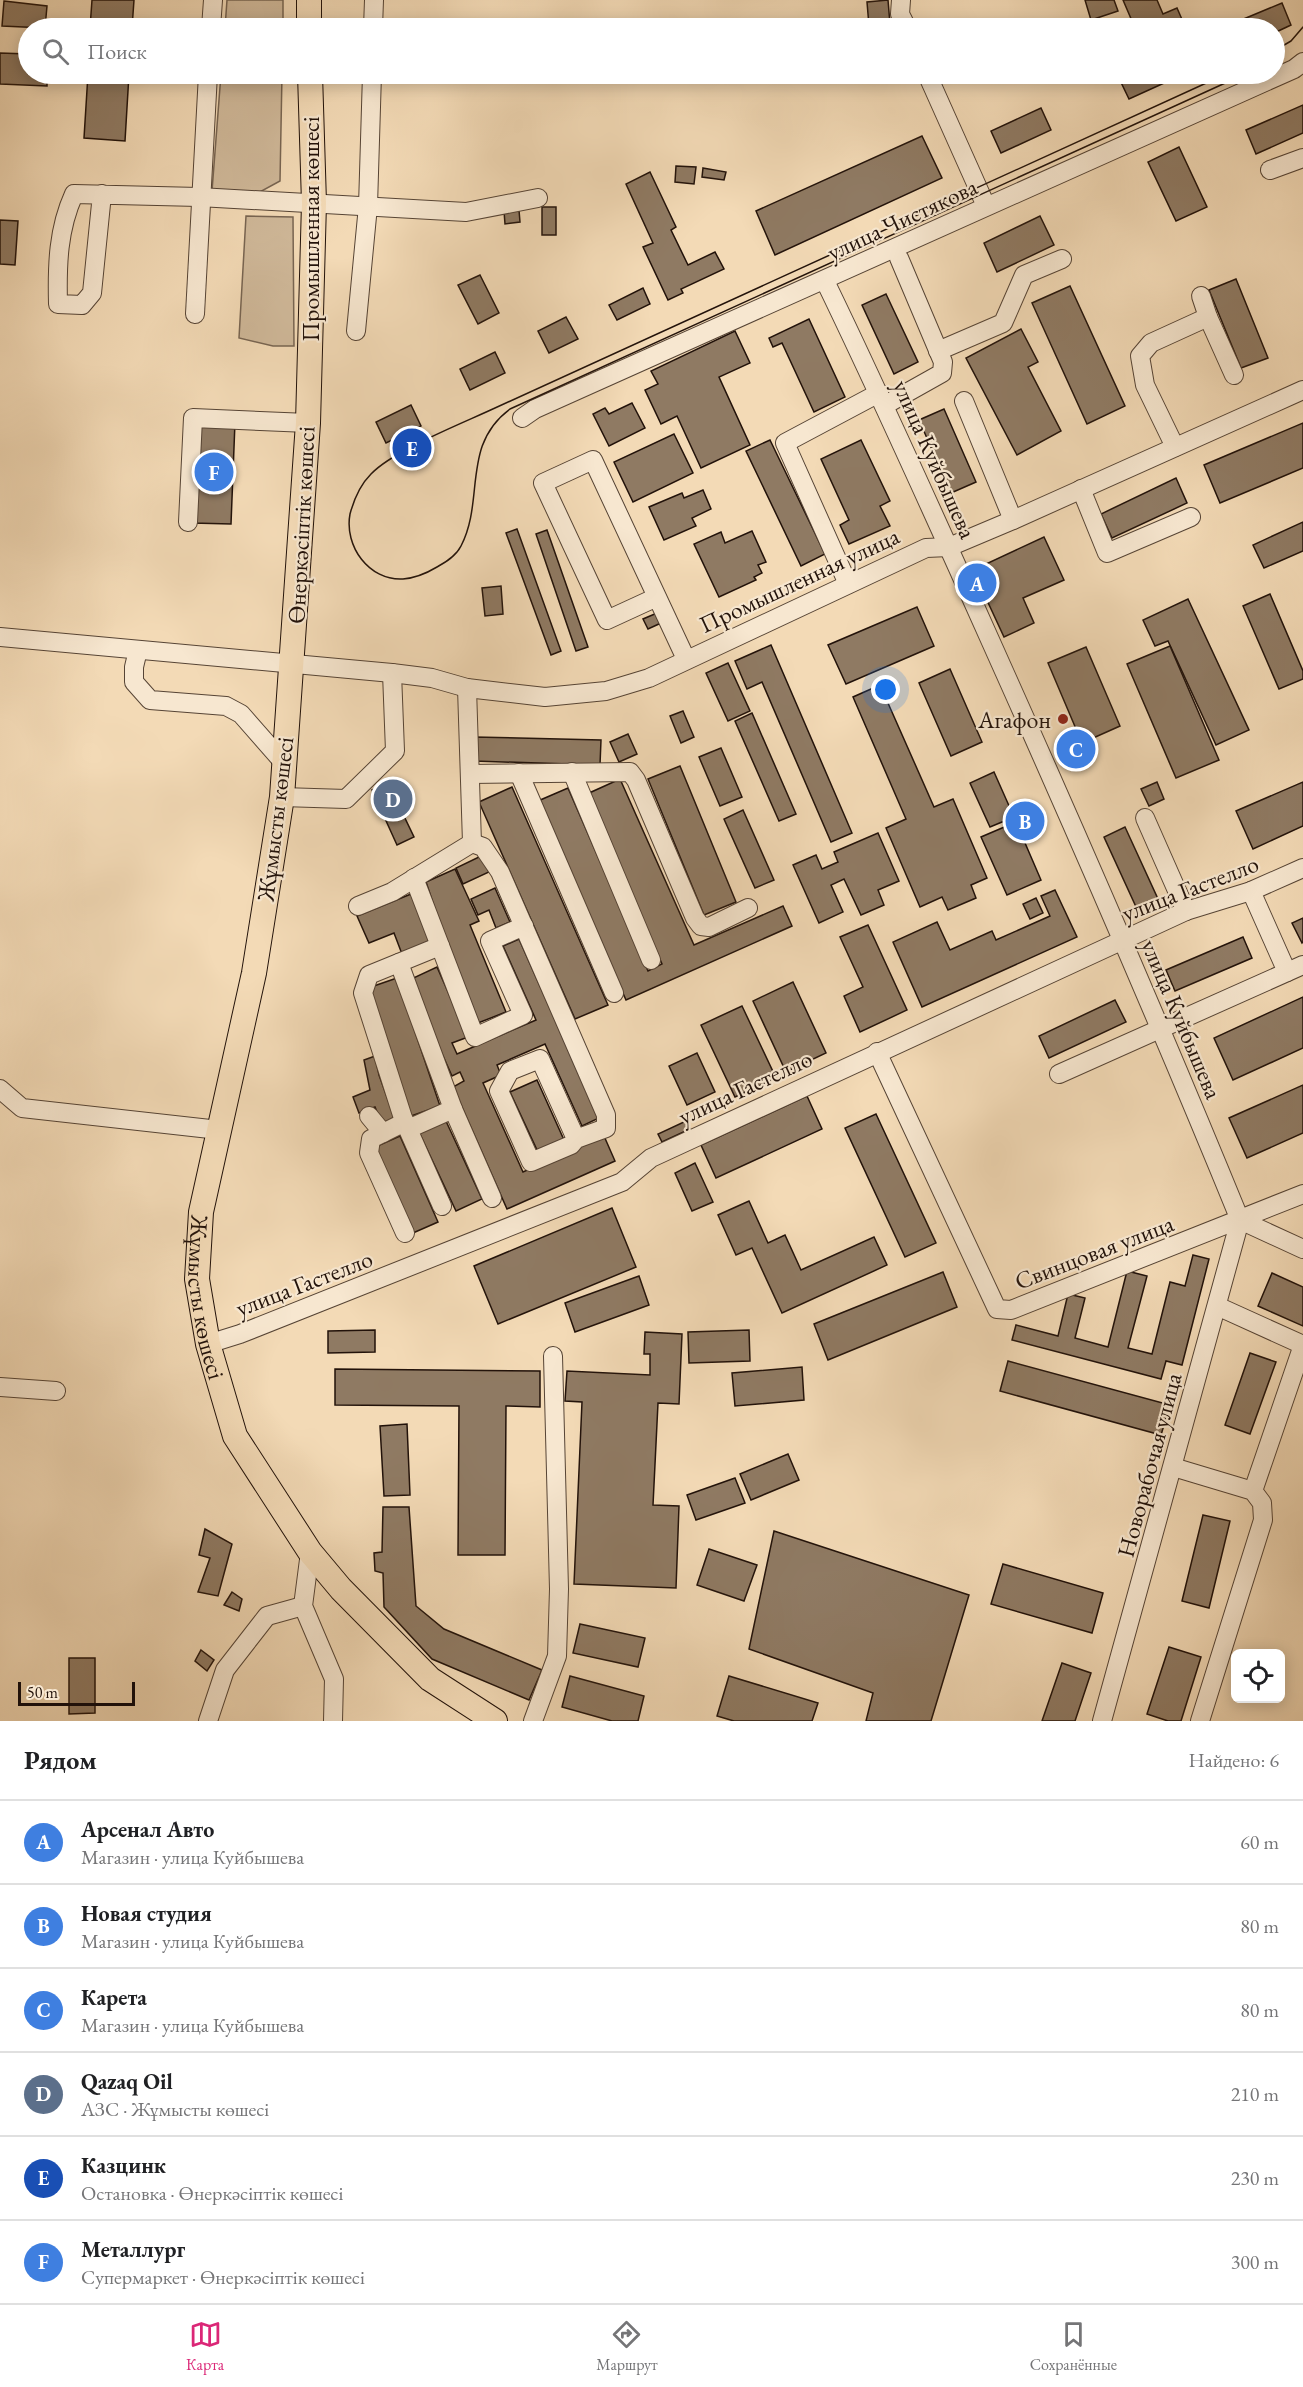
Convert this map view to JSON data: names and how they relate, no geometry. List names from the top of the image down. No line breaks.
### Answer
{"streets":{"main road":["Промышленная көшесі","Өнеркәсіптік көшесі","Жұмысты көшесі"],"street":["улица Чистякова","улица Куйбышева","Промышленная улица","улица Гастелло","Свинцовая улица","Новорабочая улица"]},"crossings":[["улица Чистякова","улица Куйбышева"],["Промышленная көшесі","Өнеркәсіптік көшесі"],["улица Куйбышева","Промышленная улица"],["улица Куйбышева","улица Гастелло"],["улица Куйбышева","Свинцовая улица"],["улица Куйбышева","Новорабочая улица"],["Өнеркәсіптік көшесі","Промышленная улица"],["Өнеркәсіптік көшесі","Жұмысты көшесі"],["Промышленная улица","Жұмысты көшесі"],["Жұмысты көшесі","улица Гастелло"],["улица Гастелло","Свинцовая улица"],["Свинцовая улица","Новорабочая улица"]],"places":["Агафон"],"scale_bar":"50 m","page":{"search":"Поиск","pins":["E","F","A","C","D","B"],"scale":"50 m","heading":["Рядом","Найдено: 6"],"list":[{"mark":"A","name":"Арсенал Авто","note":"Магазин · улица Куйбышева","value":"60 m"},{"mark":"B","name":"Новая студия","note":"Магазин · улица Куйбышева","value":"80 m"},{"mark":"C","name":"Карета","note":"Магазин · улица Куйбышева","value":"80 m"},{"mark":"D","name":"Qazaq Oil","note":"АЗС · Жұмысты көшесі","value":"210 m"},{"mark":"E","name":"Казцинк","note":"Остановка · Өнеркәсіптік көшесі","value":"230 m"},{"mark":"F","name":"Металлург","note":"Супермаркет · Өнеркәсіптік көшесі","value":"300 m"}],"nav":["Карта","Маршрут","Сохранённые"]}}
